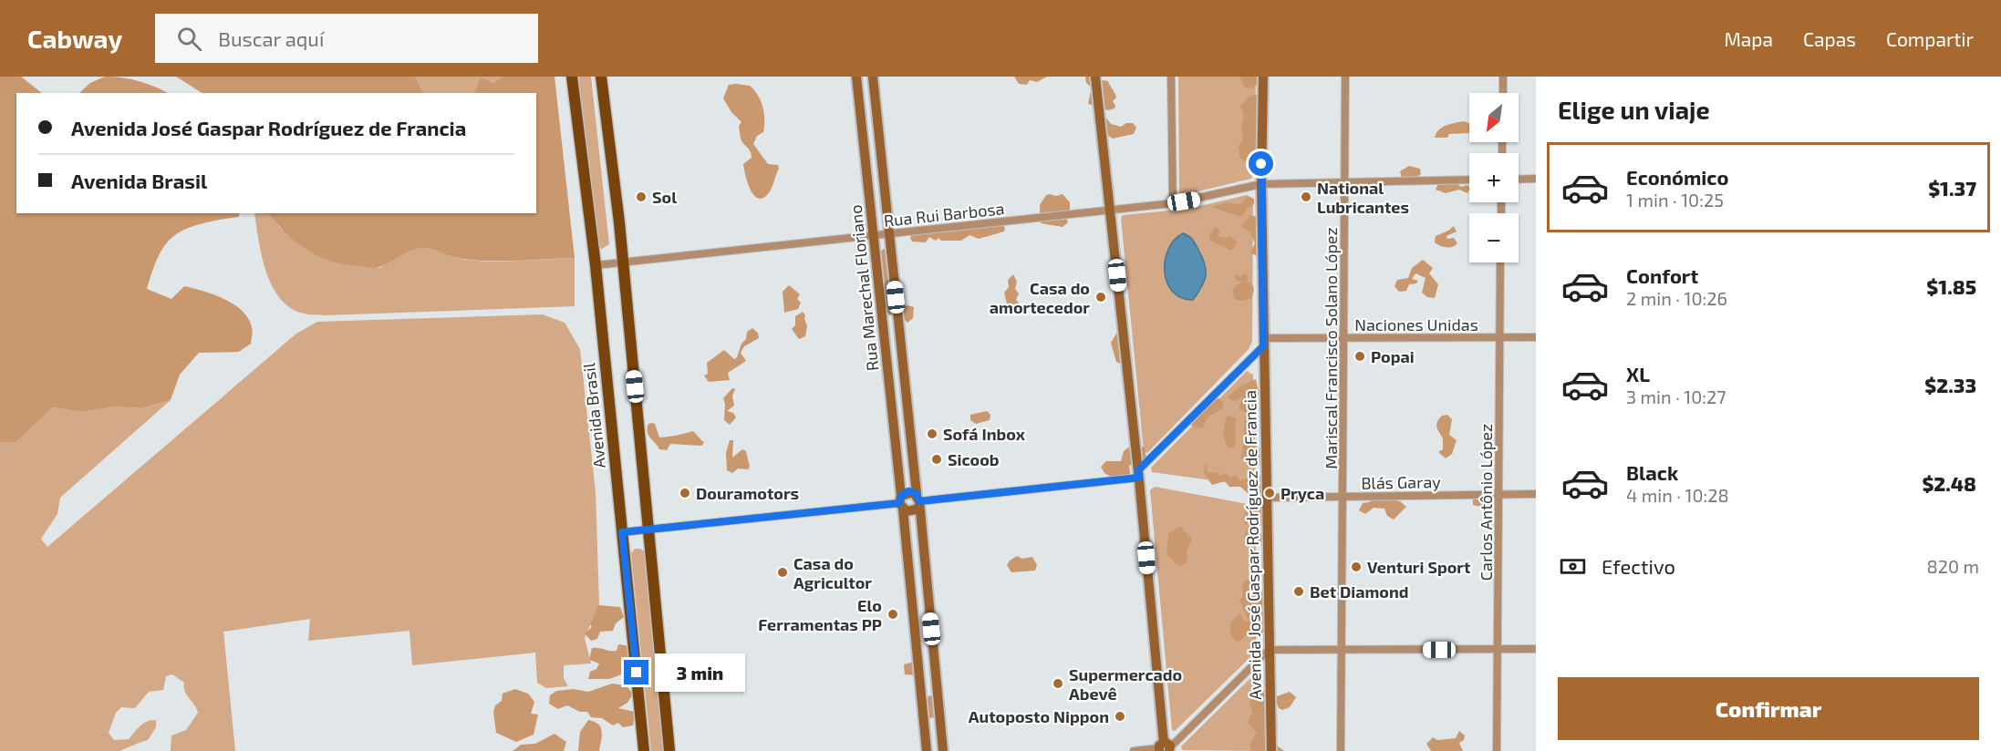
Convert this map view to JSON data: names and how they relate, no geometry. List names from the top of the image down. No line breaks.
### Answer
{"streets":{"main road":["Rua Marechal Floriano","Avenida Brasil","Avenida José Gaspar Rodríguez de Francia"],"street":["Rua Rui Barbosa","Naciones Unidas","Mariscal Francisco Solano López","Blás Garay","Carlos Antônio López"]},"crossings":[["Rua Rui Barbosa","Rua Marechal Floriano"],["Rua Rui Barbosa","Mariscal Francisco Solano López"],["Rua Rui Barbosa","Avenida Brasil"],["Rua Rui Barbosa","Avenida José Gaspar Rodríguez de Francia"],["Naciones Unidas","Mariscal Francisco Solano López"],["Naciones Unidas","Carlos Antônio López"],["Naciones Unidas","Avenida José Gaspar Rodríguez de Francia"],["Mariscal Francisco Solano López","Blás Garay"],["Blás Garay","Carlos Antônio López"],["Blás Garay","Avenida José Gaspar Rodríguez de Francia"]],"places":["Sol","National Lubricantes","Casa do amortecedor","Popai","Sofá Inbox","Sicoob","Douramotors","Pryca","Venturi Sport","Casa do Agricultor","Bet Diamond","Elo Ferramentas PP","Supermercado Abevê","Autoposto Nippon"],"north":"bottom left","page":{"header":"Cabway","search":"Buscar aquí","nav":["Mapa","Capas","Compartir"],"heading":"Elige un viaje","map_buttons":["+","−"],"banner":["Avenida José Gaspar Rodríguez de Francia","Avenida Brasil"],"list":[{"name":"Económico","note":"1 min · 10:25","value":"$1.37"},{"name":"Confort","note":"2 min · 10:26","value":"$1.85"},{"name":"XL","note":"3 min · 10:27","value":"$2.33"},{"name":"Black","note":"4 min · 10:28","value":"$2.48"}],"pay":["Efectivo","820 m"],"bubble":"3 min","buttons":"Confirmar"}}
